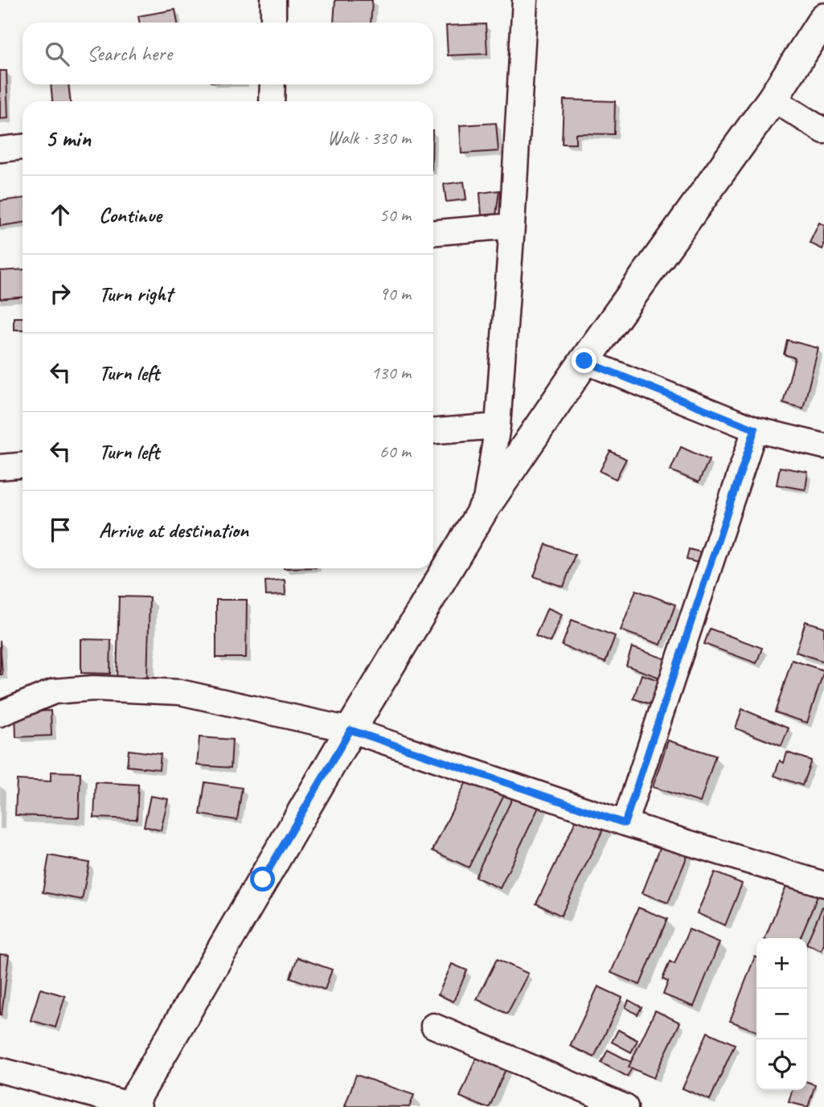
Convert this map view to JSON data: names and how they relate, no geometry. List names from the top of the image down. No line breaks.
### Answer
{"page":{"search":"Search here","heading":["5 min","Walk · 330 m"],"list":[["Continue","50 m"],["Turn right","90 m"],["Turn left","130 m"],["Turn left","60 m"],"Arrive at destination"],"map_buttons":["+","−"]}}
